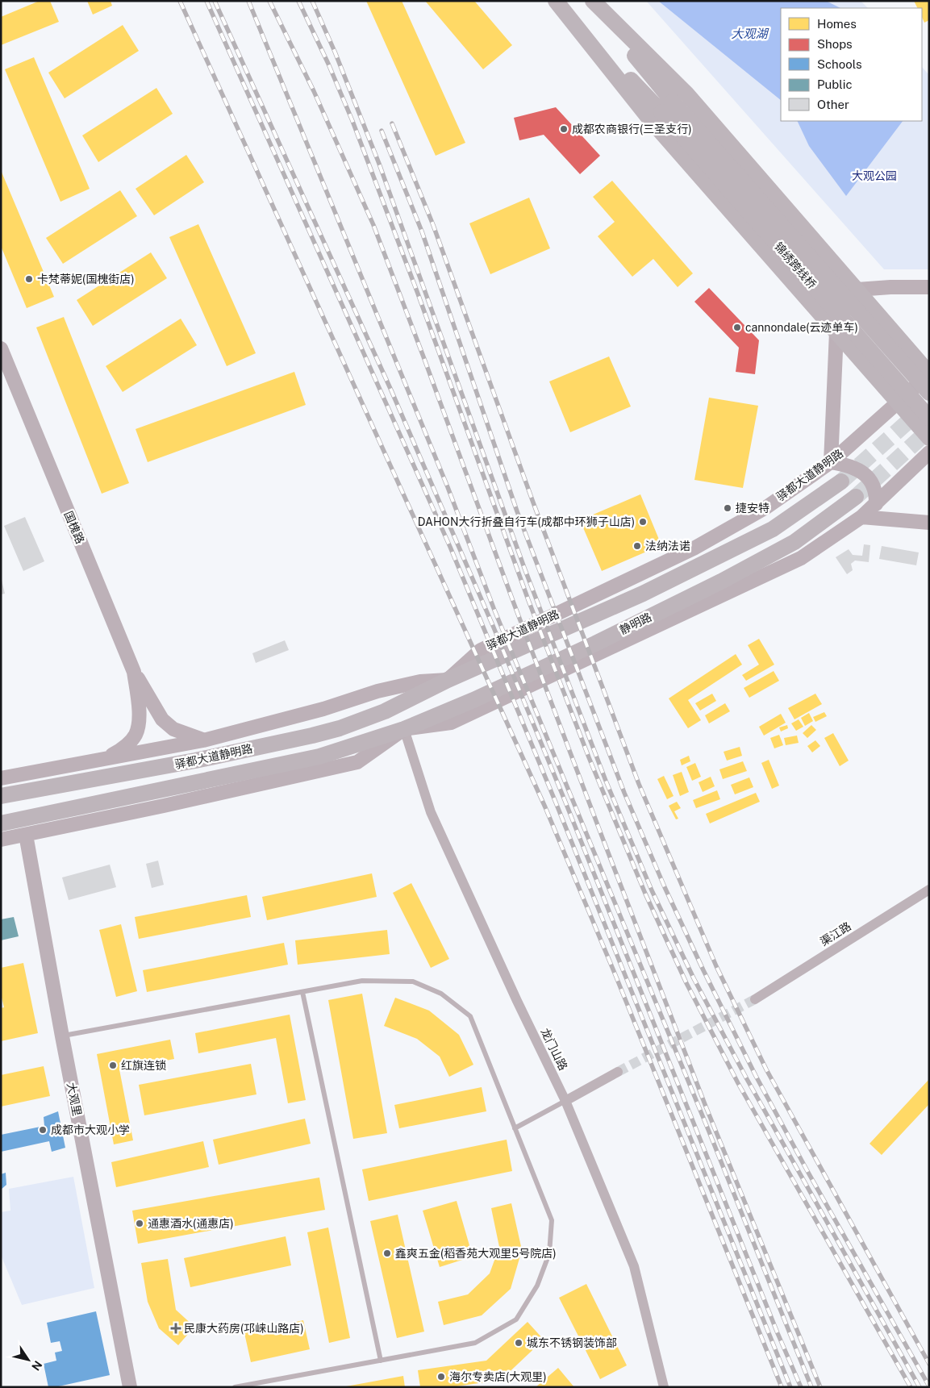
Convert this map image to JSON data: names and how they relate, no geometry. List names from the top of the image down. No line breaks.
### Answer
{"streets":{"main road":["锦绣跨线桥","驿都大道静明路","静明路"],"street":["国槐路","渠江路","龙门山路","大观里"]},"crossings":[["驿都大道静明路","静明路"],["驿都大道静明路","龙门山路"],["静明路","龙门山路"]],"water":["大观湖"],"parks":["大观公园"],"places":{"other":["成都农商银行(三圣支行)","卡梵蒂妮(国槐街店)","cannondale(云迹单车)","捷安特","DAHON大行折叠自行车(成都中环狮子山店)","法纳法诺","红旗连锁","成都市大观小学","通惠酒水(通惠店)","鑫爽五金(稻香苑大观里5号院店)","城东不锈钢装饰部","海尔专卖店(大观里)"],"health":["民康大药房(邛崃山路店)"]},"legend":["Homes","Shops","Schools","Public","Other"],"north":"bottom right"}
